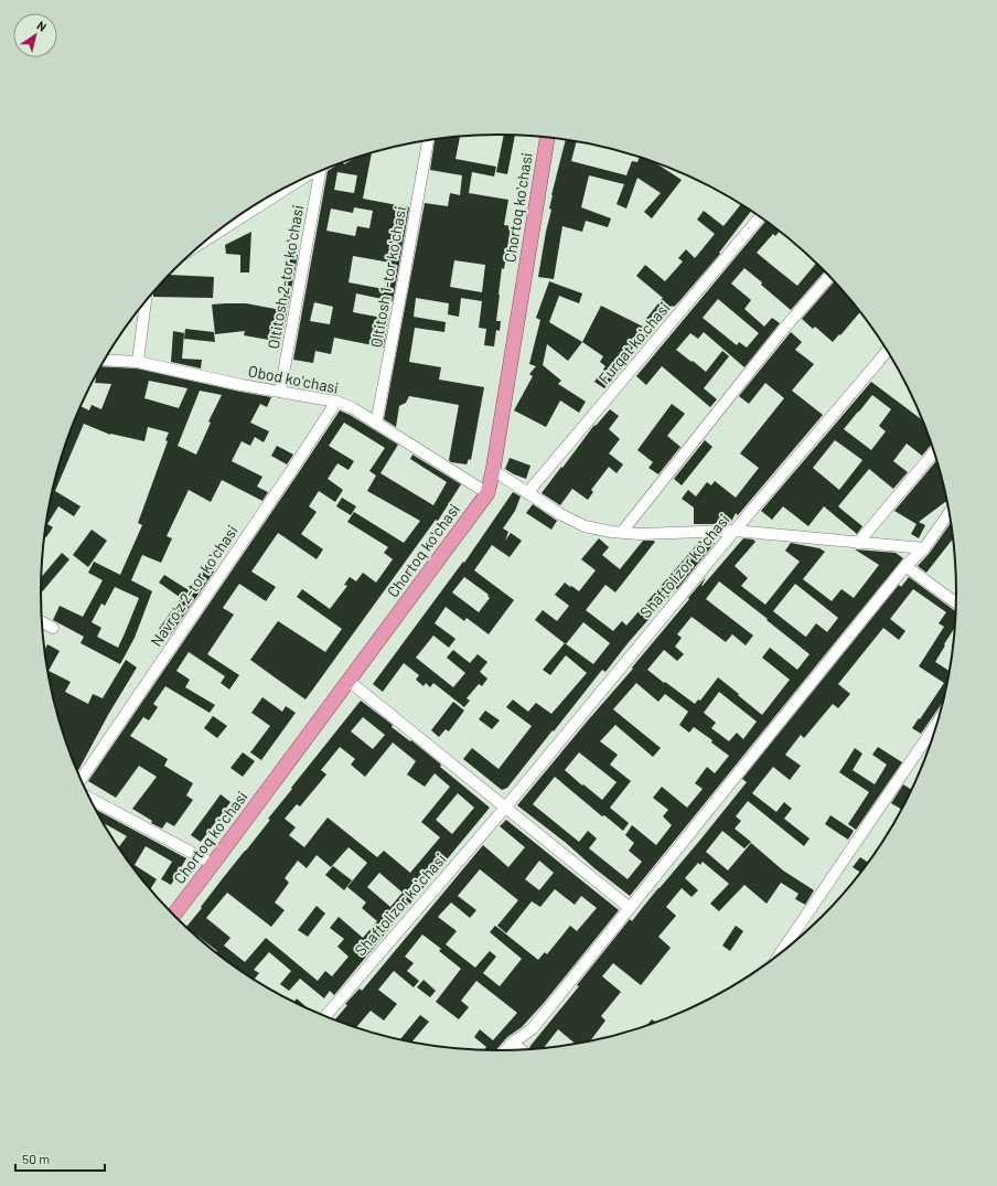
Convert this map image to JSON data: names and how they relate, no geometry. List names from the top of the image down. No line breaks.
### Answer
{"streets":{"main road":["Chortoq koʻchasi"],"street":["Oltitosh 2-tor koʻchasi","Oltitosh 1-tor koʻchasi","Furqat koʻchasi","Obod koʻchasi","Shaftolizor koʻchasi","Navroʻz 2-tor koʻchasi"]},"crossings":[["Chortoq koʻchasi","Obod koʻchasi"],["Oltitosh 2-tor koʻchasi","Obod koʻchasi"],["Oltitosh 1-tor koʻchasi","Obod koʻchasi"],["Obod koʻchasi","Navroʻz 2-tor koʻchasi"]],"scale_bar":"50 m","north":"top right"}
